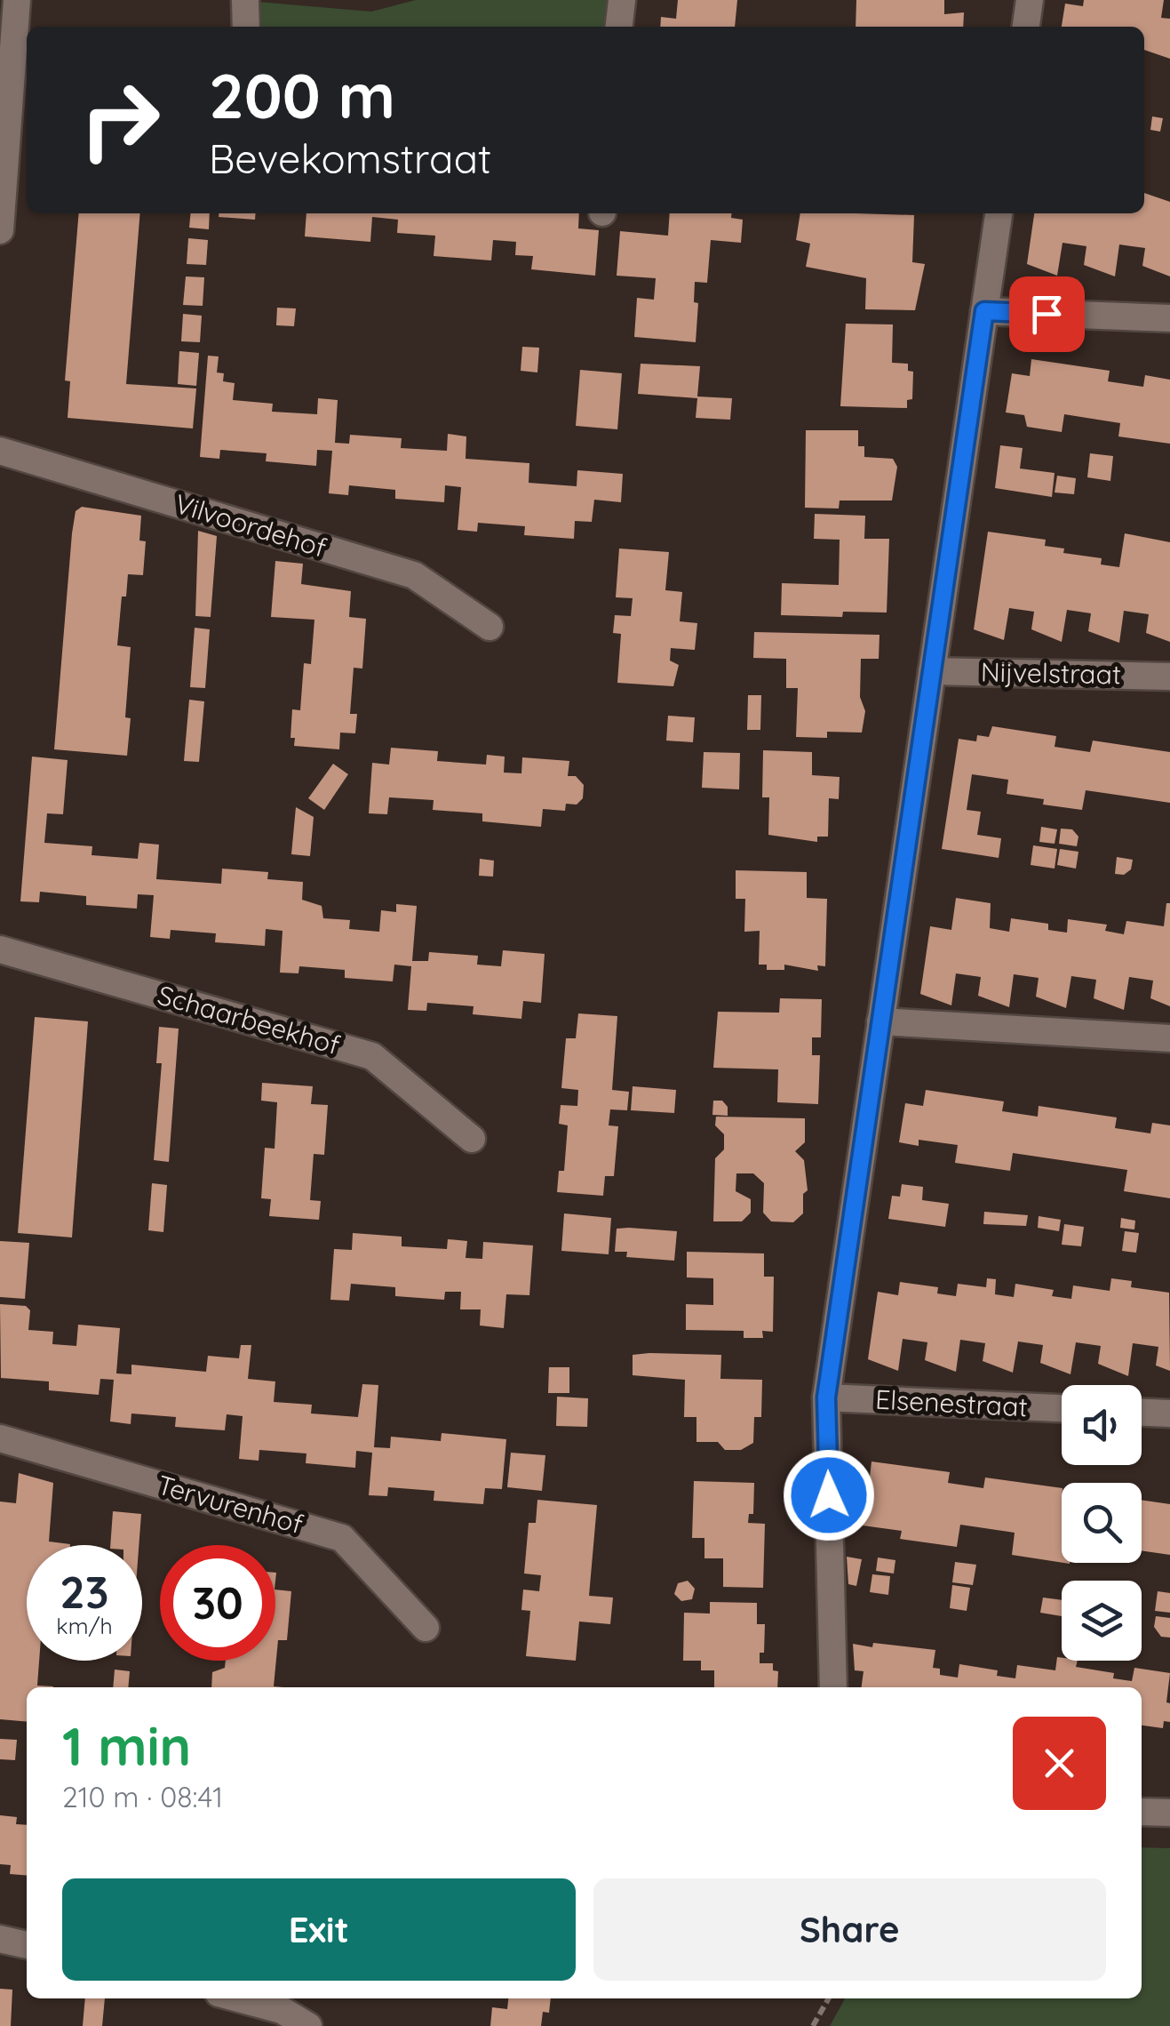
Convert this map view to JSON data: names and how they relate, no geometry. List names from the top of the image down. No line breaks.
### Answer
{"streets":{"street":["Vilvoordehof","Nijvelstraat","Schaarbeekhof","Elsenestraat","Tervurenhof"]},"page":{"turn":["200 m","Bevekomstraat"],"speed":"23 km/h","limit":"30","heading":["1 min","210 m · 08:41"],"buttons":["Exit","Share"]}}
